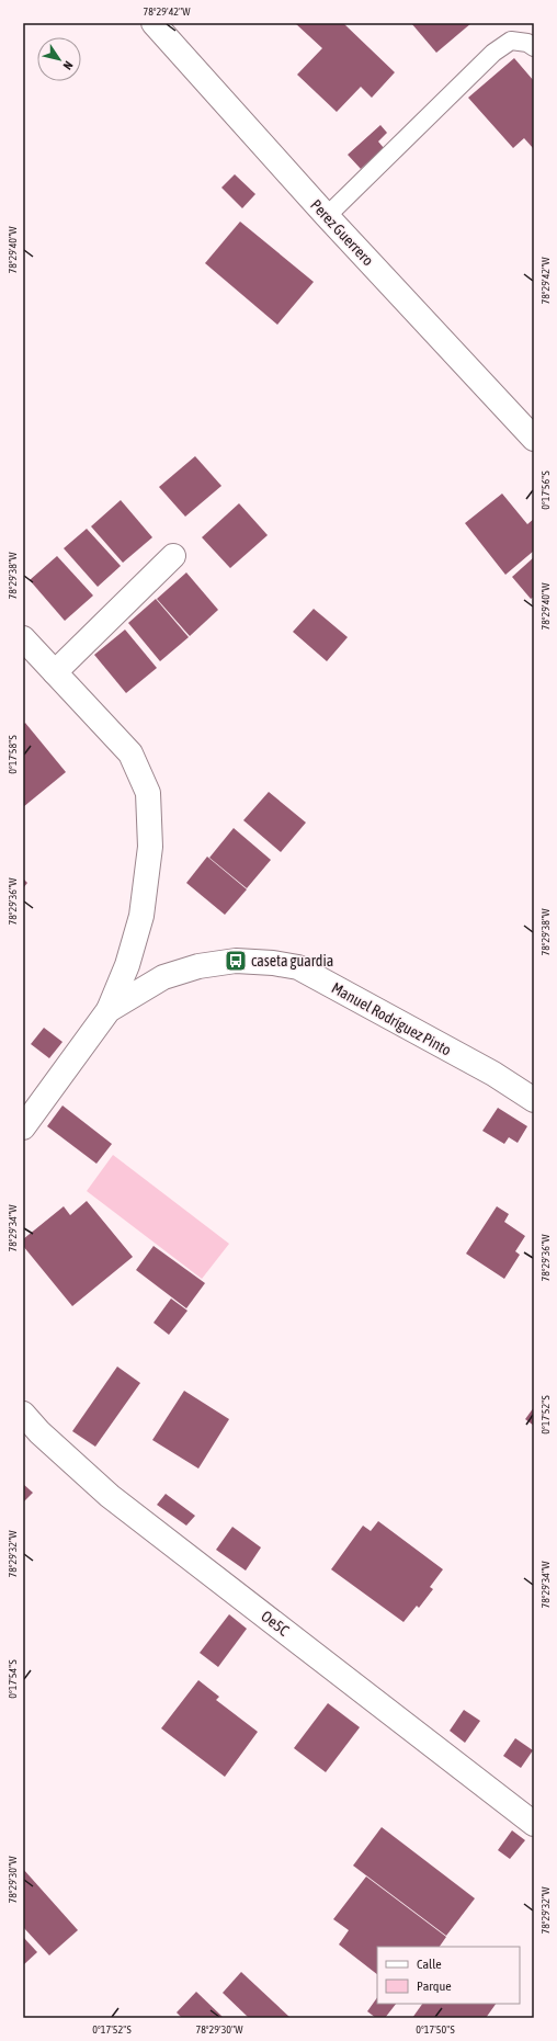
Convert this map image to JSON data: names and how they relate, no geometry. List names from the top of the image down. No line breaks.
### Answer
{"streets":{"street":["Perez Guerrero","Manuel Rodríguez Pinto","Oe5C"]},"places":{"bus stop":["caseta guardia"]},"legend":["Calle","Parque"],"north":"bottom right","coordinates":["78°29'42\"W","78°29'40\"W","0°17'56\"S","78°29'38\"W","0°17'58\"S","78°29'36\"W","78°29'34\"W","0°17'52\"S","78°29'32\"W","0°17'54\"S","78°29'30\"W","0°17'50\"S"]}
